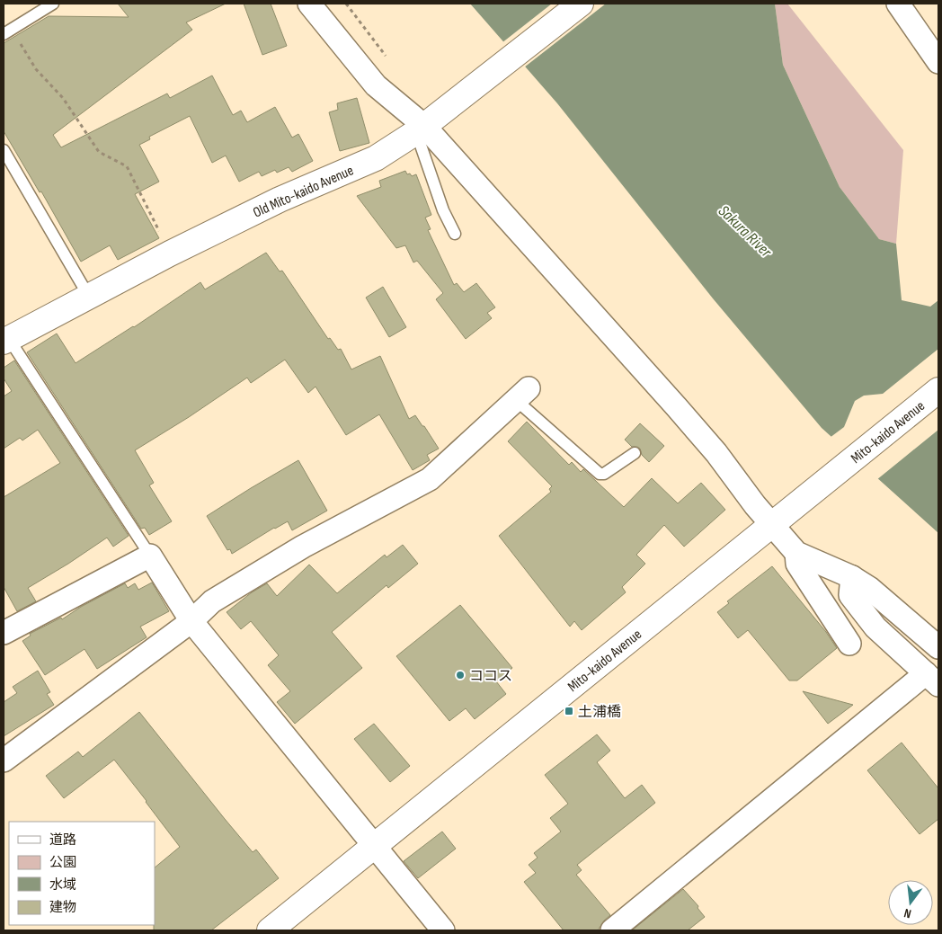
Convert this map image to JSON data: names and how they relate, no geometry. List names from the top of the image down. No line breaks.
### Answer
{"streets":{"main road":["Old Mito-kaido Avenue","Mito-kaido Avenue"]},"water":["Sakura River"],"places":{"other":["ココス"],"transit":["土浦橋"]},"legend":["道路","公園","水域","建物"],"north":"bottom"}
